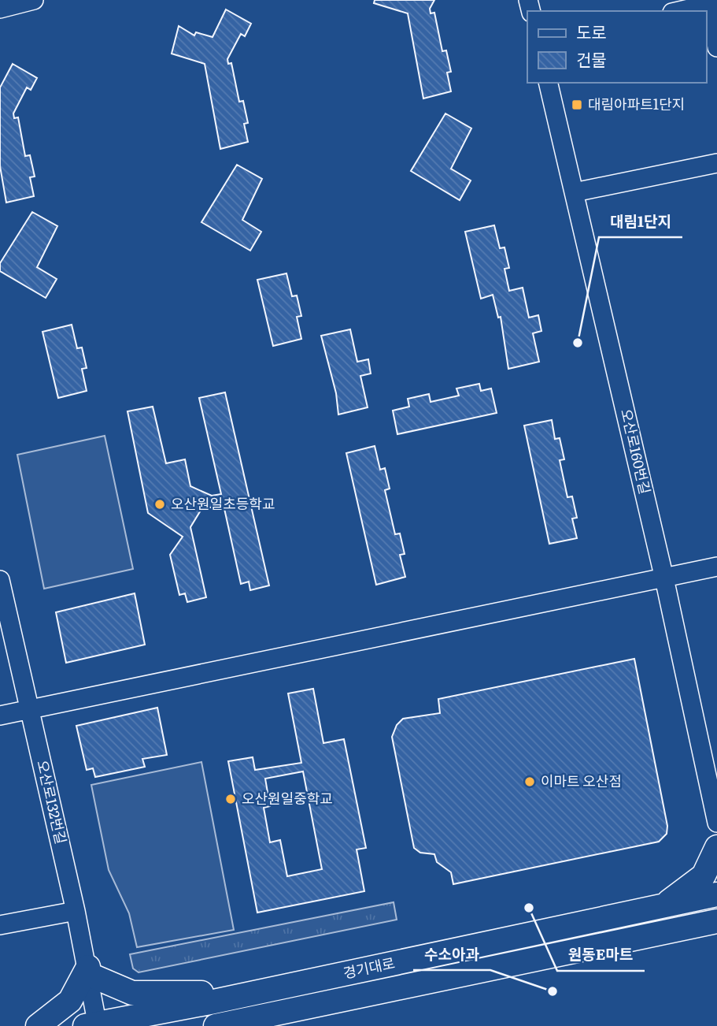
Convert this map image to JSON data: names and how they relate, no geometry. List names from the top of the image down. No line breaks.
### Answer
{"streets":{"main road":["경기대로"],"street":["오산로160번길","오산로132번길"]},"crossings":[["오산로132번길","경기대로"]],"places":{"transit":["대림아파트1단지"],"other":["대림1단지","오산원일초등학교","이마트 오산점","오산원일중학교","원동E마트","수소아과"]},"legend":["도로","건물"]}
